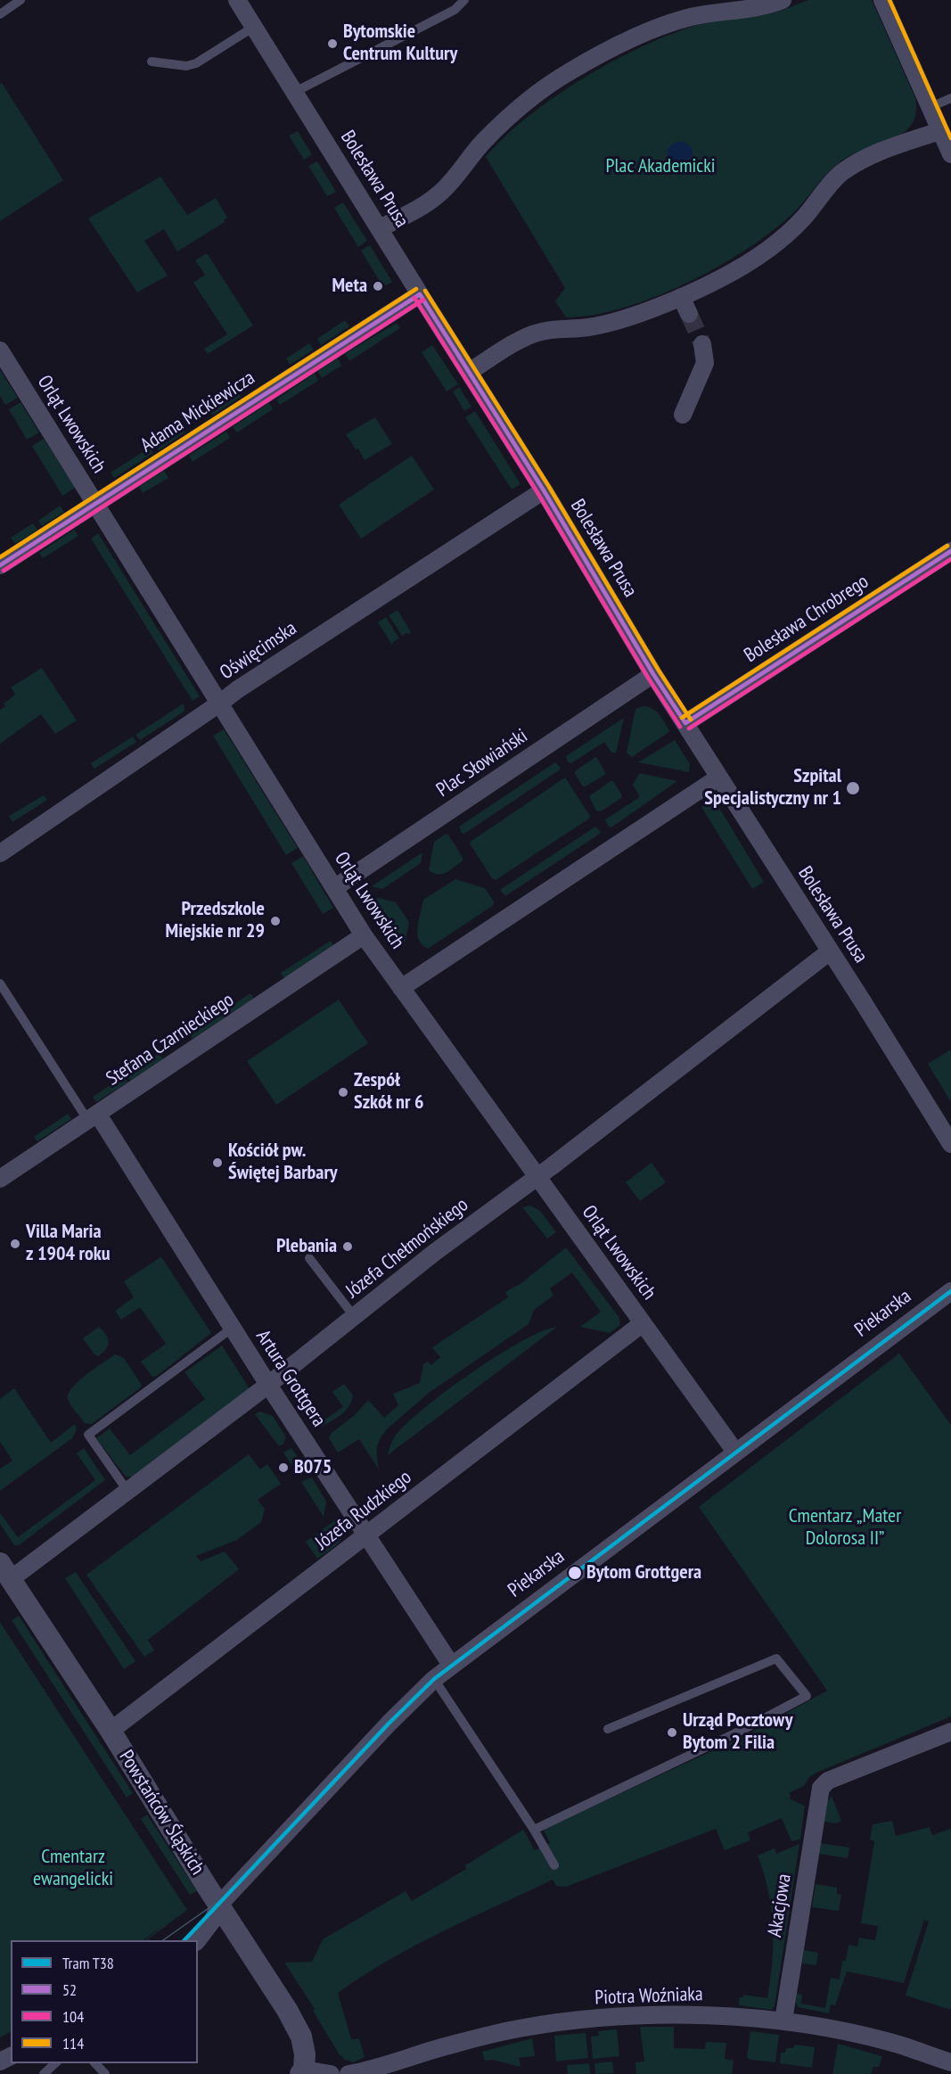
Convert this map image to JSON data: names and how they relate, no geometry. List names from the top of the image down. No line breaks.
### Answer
{"streets":{"street":["Bolesława Prusa","Adama Mickiewicza","Orląt Lwowskich","Bolesława Chrobrego","Oświęcimska","Plac Słowiański","Stefana Czarnieckiego","Józefa Chełmońskiego","Piekarska","Artura Grottgera","Józefa Rudzkiego","Powstańców Śląskich","Akacjowa","Piotra Woźniaka"]},"crossings":[["Bolesława Prusa","Adama Mickiewicza"],["Bolesława Prusa","Bolesława Chrobrego"],["Bolesława Prusa","Oświęcimska"],["Bolesława Prusa","Plac Słowiański"],["Bolesława Prusa","Józefa Chełmońskiego"],["Adama Mickiewicza","Orląt Lwowskich"],["Orląt Lwowskich","Oświęcimska"],["Orląt Lwowskich","Plac Słowiański"],["Orląt Lwowskich","Stefana Czarnieckiego"],["Orląt Lwowskich","Józefa Chełmońskiego"],["Orląt Lwowskich","Piekarska"],["Orląt Lwowskich","Józefa Rudzkiego"],["Stefana Czarnieckiego","Artura Grottgera"],["Józefa Chełmońskiego","Artura Grottgera"],["Józefa Chełmońskiego","Powstańców Śląskich"],["Piekarska","Artura Grottgera"],["Piekarska","Powstańców Śląskich"],["Artura Grottgera","Józefa Rudzkiego"],["Józefa Rudzkiego","Powstańców Śląskich"],["Akacjowa","Piotra Woźniaka"]],"parks":["Plac Akademicki","Cmentarz „Mater Dolorosa II”","Cmentarz ewangelicki"],"places":["Bytomskie Centrum Kultury","Meta","Szpital Specjalistyczny nr 1","Przedszkole Miejskie nr 29","Zespół Szkół nr 6","Kościół pw. Świętej Barbary","Villa Maria z 1904 roku","Plebania","B075","Bytom Grottgera","Urząd Pocztowy Bytom 2 Filia"],"lines":["transit line 114","transit line 52","transit line 104","tram line T38"],"legend":["Tram T38","52","104","114"]}
